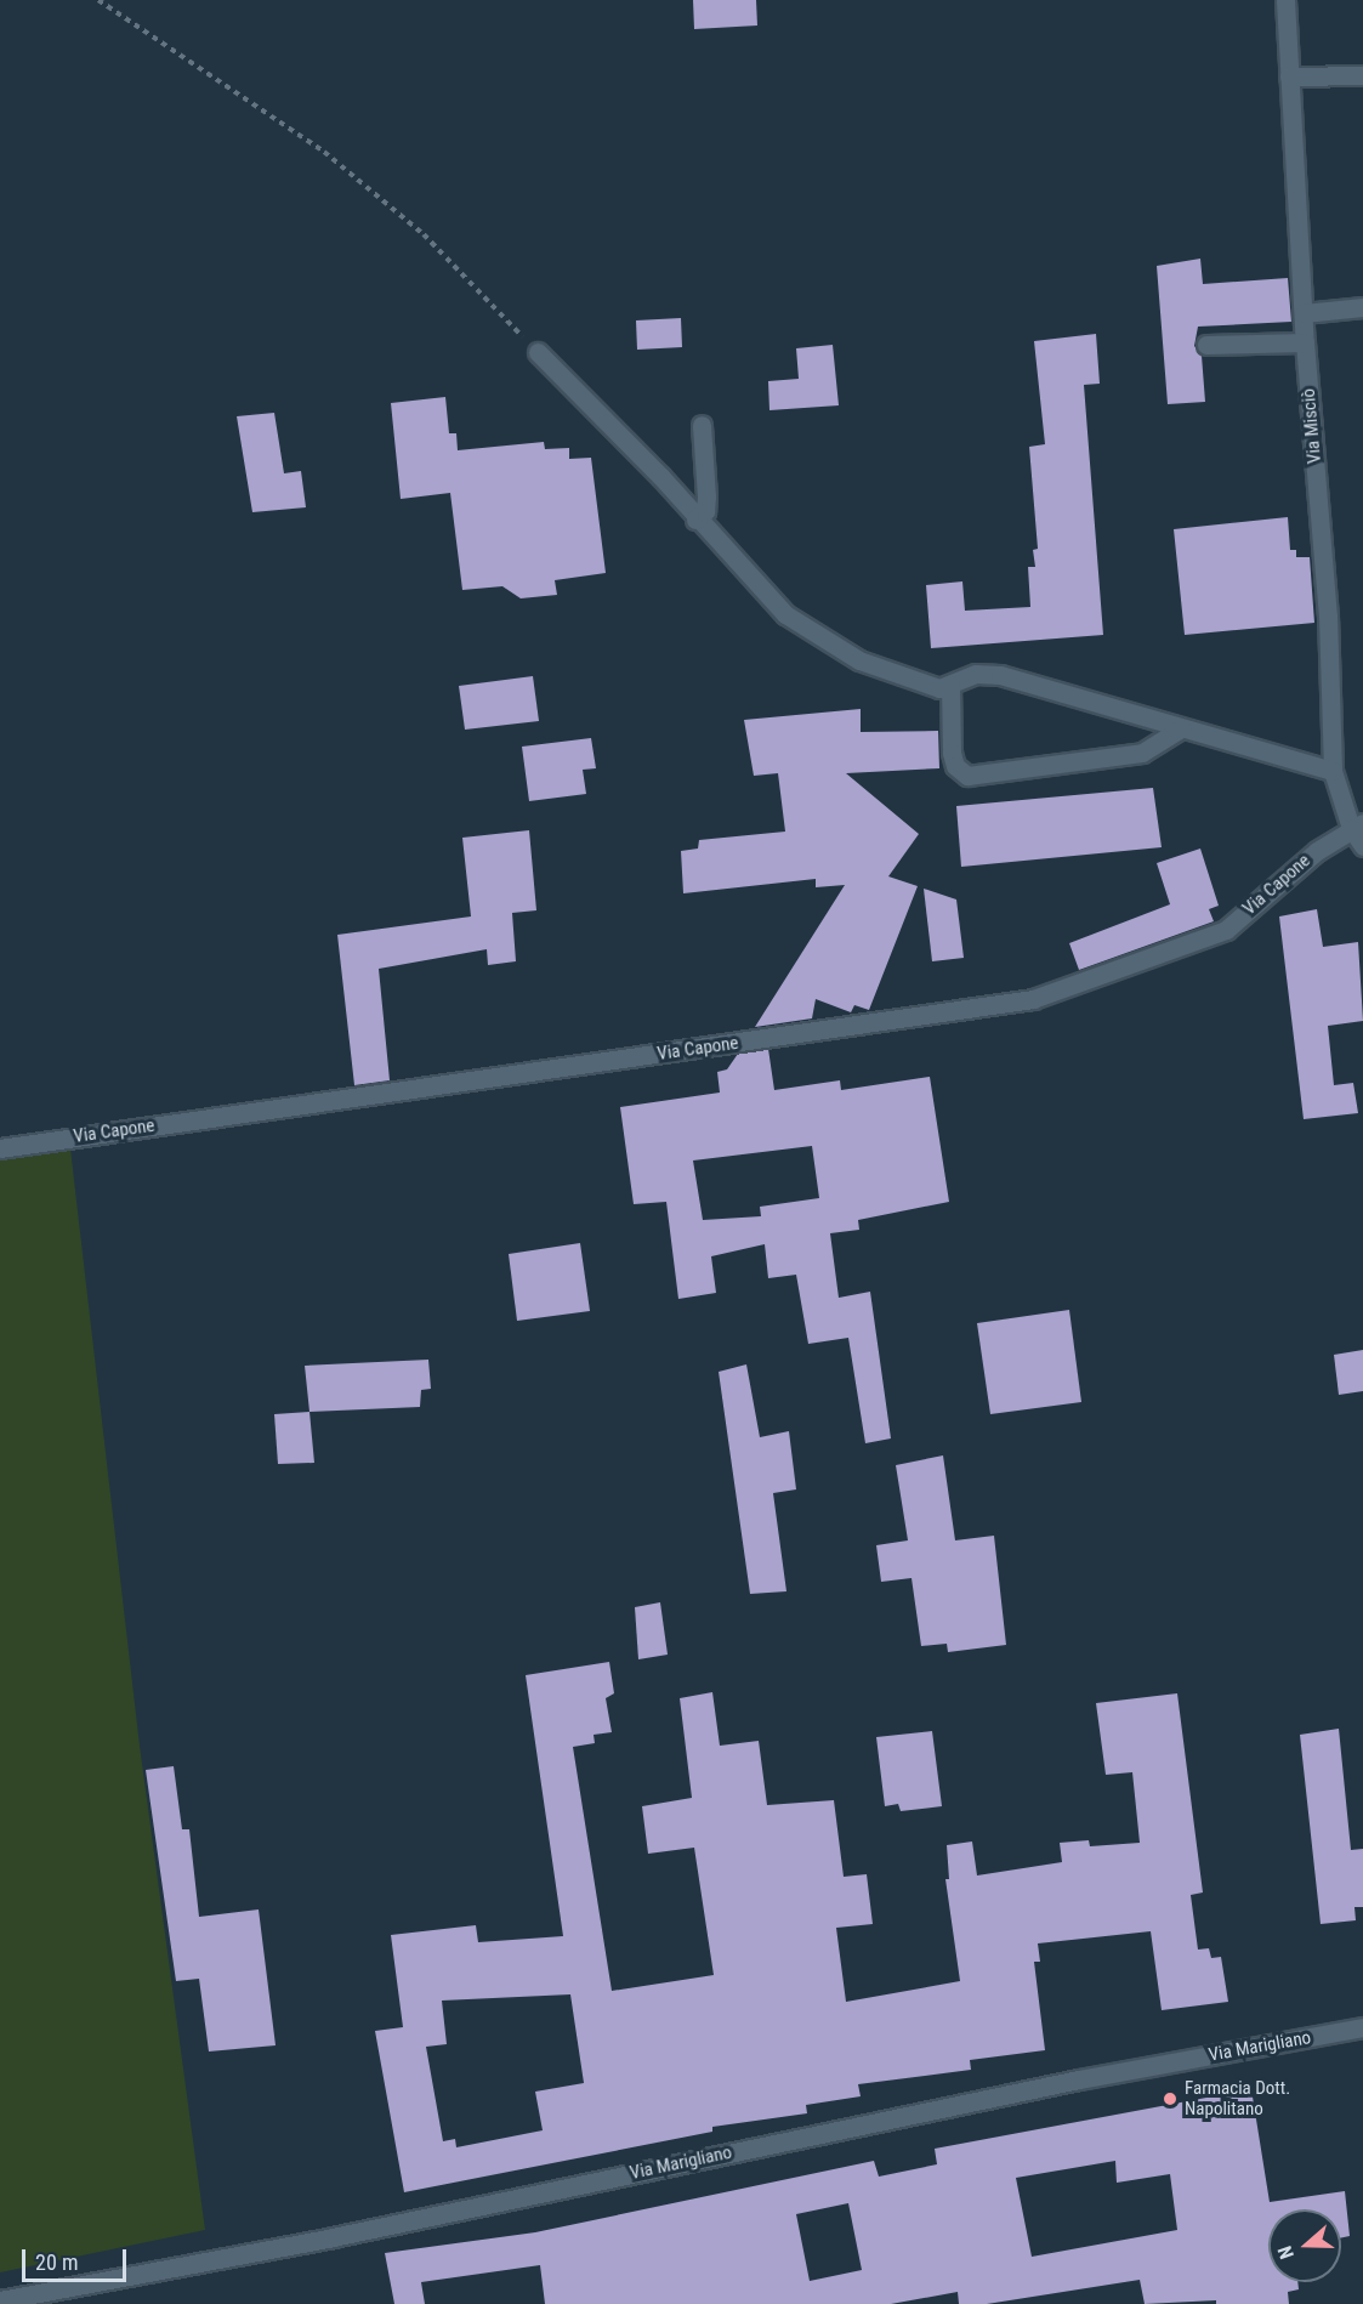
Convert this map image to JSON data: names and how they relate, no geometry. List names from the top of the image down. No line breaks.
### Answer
{"streets":{"street":["Via Misciò","Via Capone","Via Marigliano"]},"crossings":[["Via Misciò","Via Capone"]],"places":["Farmacia Dott. Napolitano"],"scale_bar":"20 m","north":"left"}
